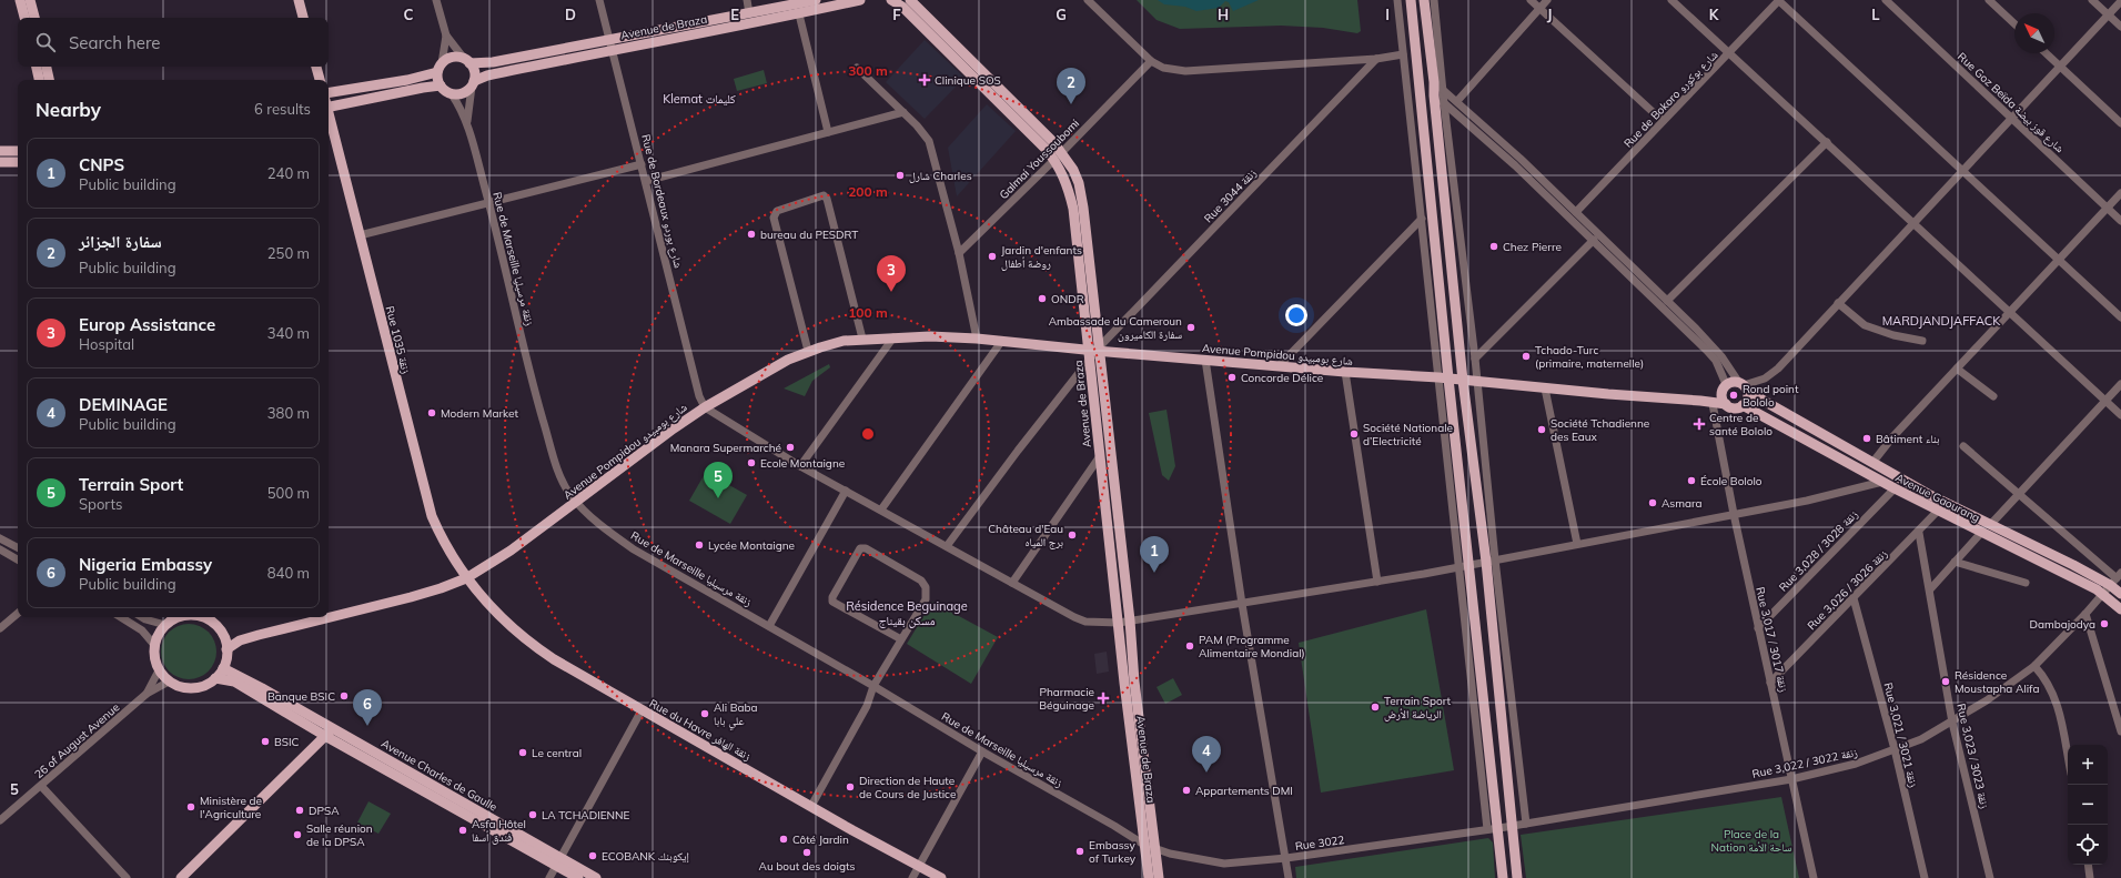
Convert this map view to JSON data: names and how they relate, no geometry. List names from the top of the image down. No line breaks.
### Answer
{"streets":{"main road":["Avenue de Braza","Rue 1035 زنقة","Avenue Pompidou شارع بومبيدو","Avenue Gaourang","Rue du Havre زنقة الهافر","Avenue Charles de Gaulle"],"street":["Rue de Bokoro شارع بوكورو","Rue Goz Beïda شارع قوز بيضة","Galmai Youssoubomi","Rue 3044 زنقة","Rue de Bordeaux شارع بوردو","Rue de Marseille زنقة مرسيليا","Rue 3,028 / زنقة 3028","Rue 3,026 / زنقة 3026","Rue 3,017 / زنقة 3017","Rue 3,021 / زنقة 3021","26 of August Avenue","Rue 3,023 / زنقة 3023","Rue 3,022 / زنقة 3022","Rue 3022"]},"crossings":[["Avenue de Braza","Galmai Youssoubomi"],["Avenue de Braza","Rue 3044 زنقة"],["Avenue de Braza","Rue de Bordeaux شارع بوردو"],["Avenue de Braza","Rue de Marseille زنقة مرسيليا"],["Avenue de Braza","Avenue Pompidou شارع بومبيدو"],["Avenue de Braza","Rue 3022"],["Rue 3044 زنقة","Avenue Pompidou شارع بومبيدو"],["Rue de Bordeaux شارع بوردو","Avenue Pompidou شارع بومبيدو"],["Rue de Marseille زنقة مرسيليا","Avenue Pompidou شارع بومبيدو"],["Rue de Marseille زنقة مرسيليا","Rue 3022"],["Rue 1035 زنقة","Avenue Pompidou شارع بومبيدو"],["Rue 1035 زنقة","Rue du Havre زنقة الهافر"],["Avenue Pompidou شارع بومبيدو","Avenue Gaourang"],["Avenue Pompidou شارع بومبيدو","Rue 3,017 / زنقة 3017"],["Avenue Pompidou شارع بومبيدو","Rue du Havre زنقة الهافر"],["Avenue Gaourang","Rue 3,028 / زنقة 3028"],["Avenue Gaourang","Rue 3,026 / زنقة 3026"],["Avenue Gaourang","Rue 3,022 / زنقة 3022"],["Rue 3,028 / زنقة 3028","Rue 3,017 / زنقة 3017"],["Rue 3,026 / زنقة 3026","Rue 3,017 / زنقة 3017"],["Rue 3,026 / زنقة 3026","Rue 3,021 / زنقة 3021"],["Rue 3,026 / زنقة 3026","Rue 3,023 / زنقة 3023"],["Rue 3,017 / زنقة 3017","Rue 3,022 / زنقة 3022"],["Rue 3,021 / زنقة 3021","Rue 3,022 / زنقة 3022"],["Rue 3,023 / زنقة 3023","Rue 3,022 / زنقة 3022"],["Rue 3,022 / زنقة 3022","Rue 3022"]],"districts":["Klemat كليمات","MARDJANDJAFFACK","Résidence Beguinage مسكن بقيناج"],"parks":["Place de la Nation ساحة الأمة"],"places":{"health":["Clinique SOS","Centre de santé Bololo","Pharmacie Béguinage"],"other":["شارل Charles","bureau du PESDRT","Chez Pierre","Jardin d'enfants روضة أطفال","ONDR","Ambassade du Cameroun سفارة الكاميرون","Tchado-Turc (primaire, maternelle)","Concorde Délice","Rond point Bololo","Modern Market","Société Tchadienne des Eaux","Société Nationale d’Electricité","Bâtiment بناء","Manara Supermarché","Ecole Montaigne","École Bololo","Asmara","Château d'Eau برج المياه","Lycée Montaigne","Dambajodya","PAM (Programme Alimentaire Mondial)","Résidence Moustapha Alifa","Banque BSIC","Terrain Sport الرياضة الأرض","Ali Baba علي بابا","BSIC","Le central","Direction de Haute de Cours de Justice","Appartements DMI","Ministère de l'Agriculture","DPSA","LA TCHADIENNE","Asfa Hôtel فندق أسفا","Salle réunion de la DPSA","Côté Jardin","Embassy of Turkey","Au bout des doigts","ECOBANK إيكوبنك"]},"north":"top left","page":{"search":"Search here","pins":["2","3","5","1","6","4"],"heading":["Nearby","6 results"],"list":[{"mark":"1","name":"CNPS","note":"Public building","value":"240 m"},{"mark":"2","name":"سفارة الجزائر","note":"Public building","value":"250 m"},{"mark":"3","name":"Europ Assistance","note":"Hospital","value":"340 m"},{"mark":"4","name":"DEMINAGE","note":"Public building","value":"380 m"},{"mark":"5","name":"Terrain Sport","note":"Sports","value":"500 m"},{"mark":"6","name":"Nigeria Embassy","note":"Public building","value":"840 m"}],"map_buttons":["+","−"]},"grid":{"columns":["C","D","E","F","G","H","I","J","K","L"],"rows":["5"]},"rings":["300 m","200 m","100 m"]}
